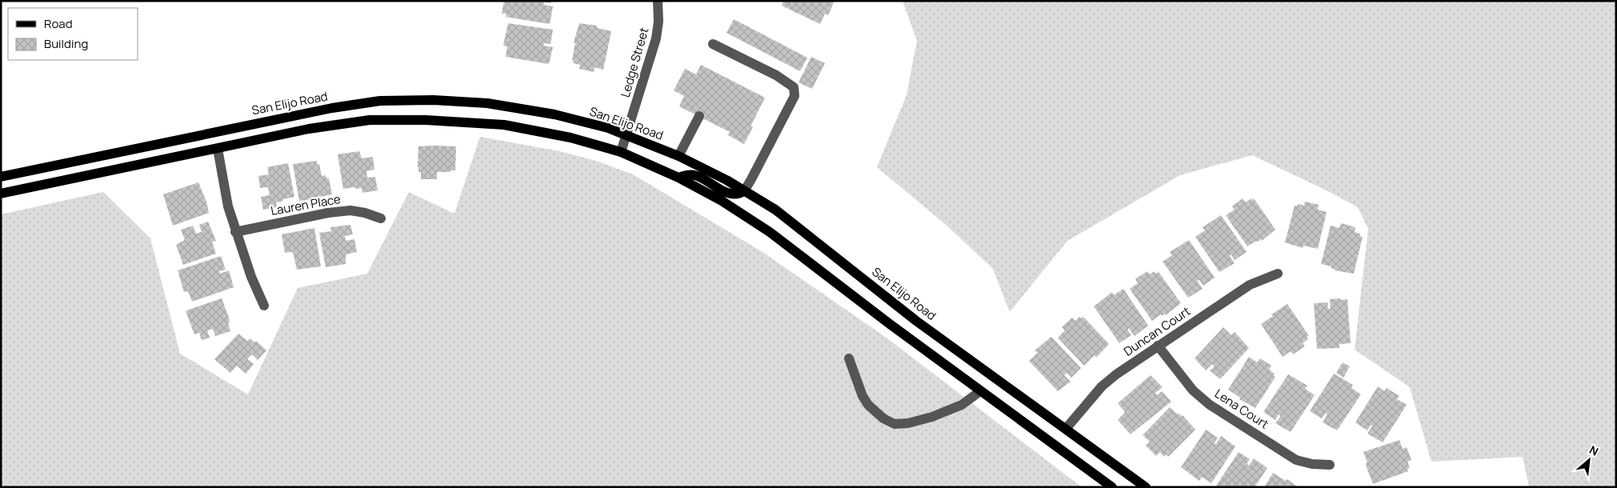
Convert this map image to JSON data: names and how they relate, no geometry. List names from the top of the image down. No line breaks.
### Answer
{"streets":{"main road":["San Elijo Road"],"street":["Ledge Street","Lauren Place","Duncan Court","Lena Court"]},"crossings":[["Ledge Street","San Elijo Road"],["San Elijo Road","Duncan Court"],["Duncan Court","Lena Court"]],"legend":["Road","Building"],"north":"top right"}
